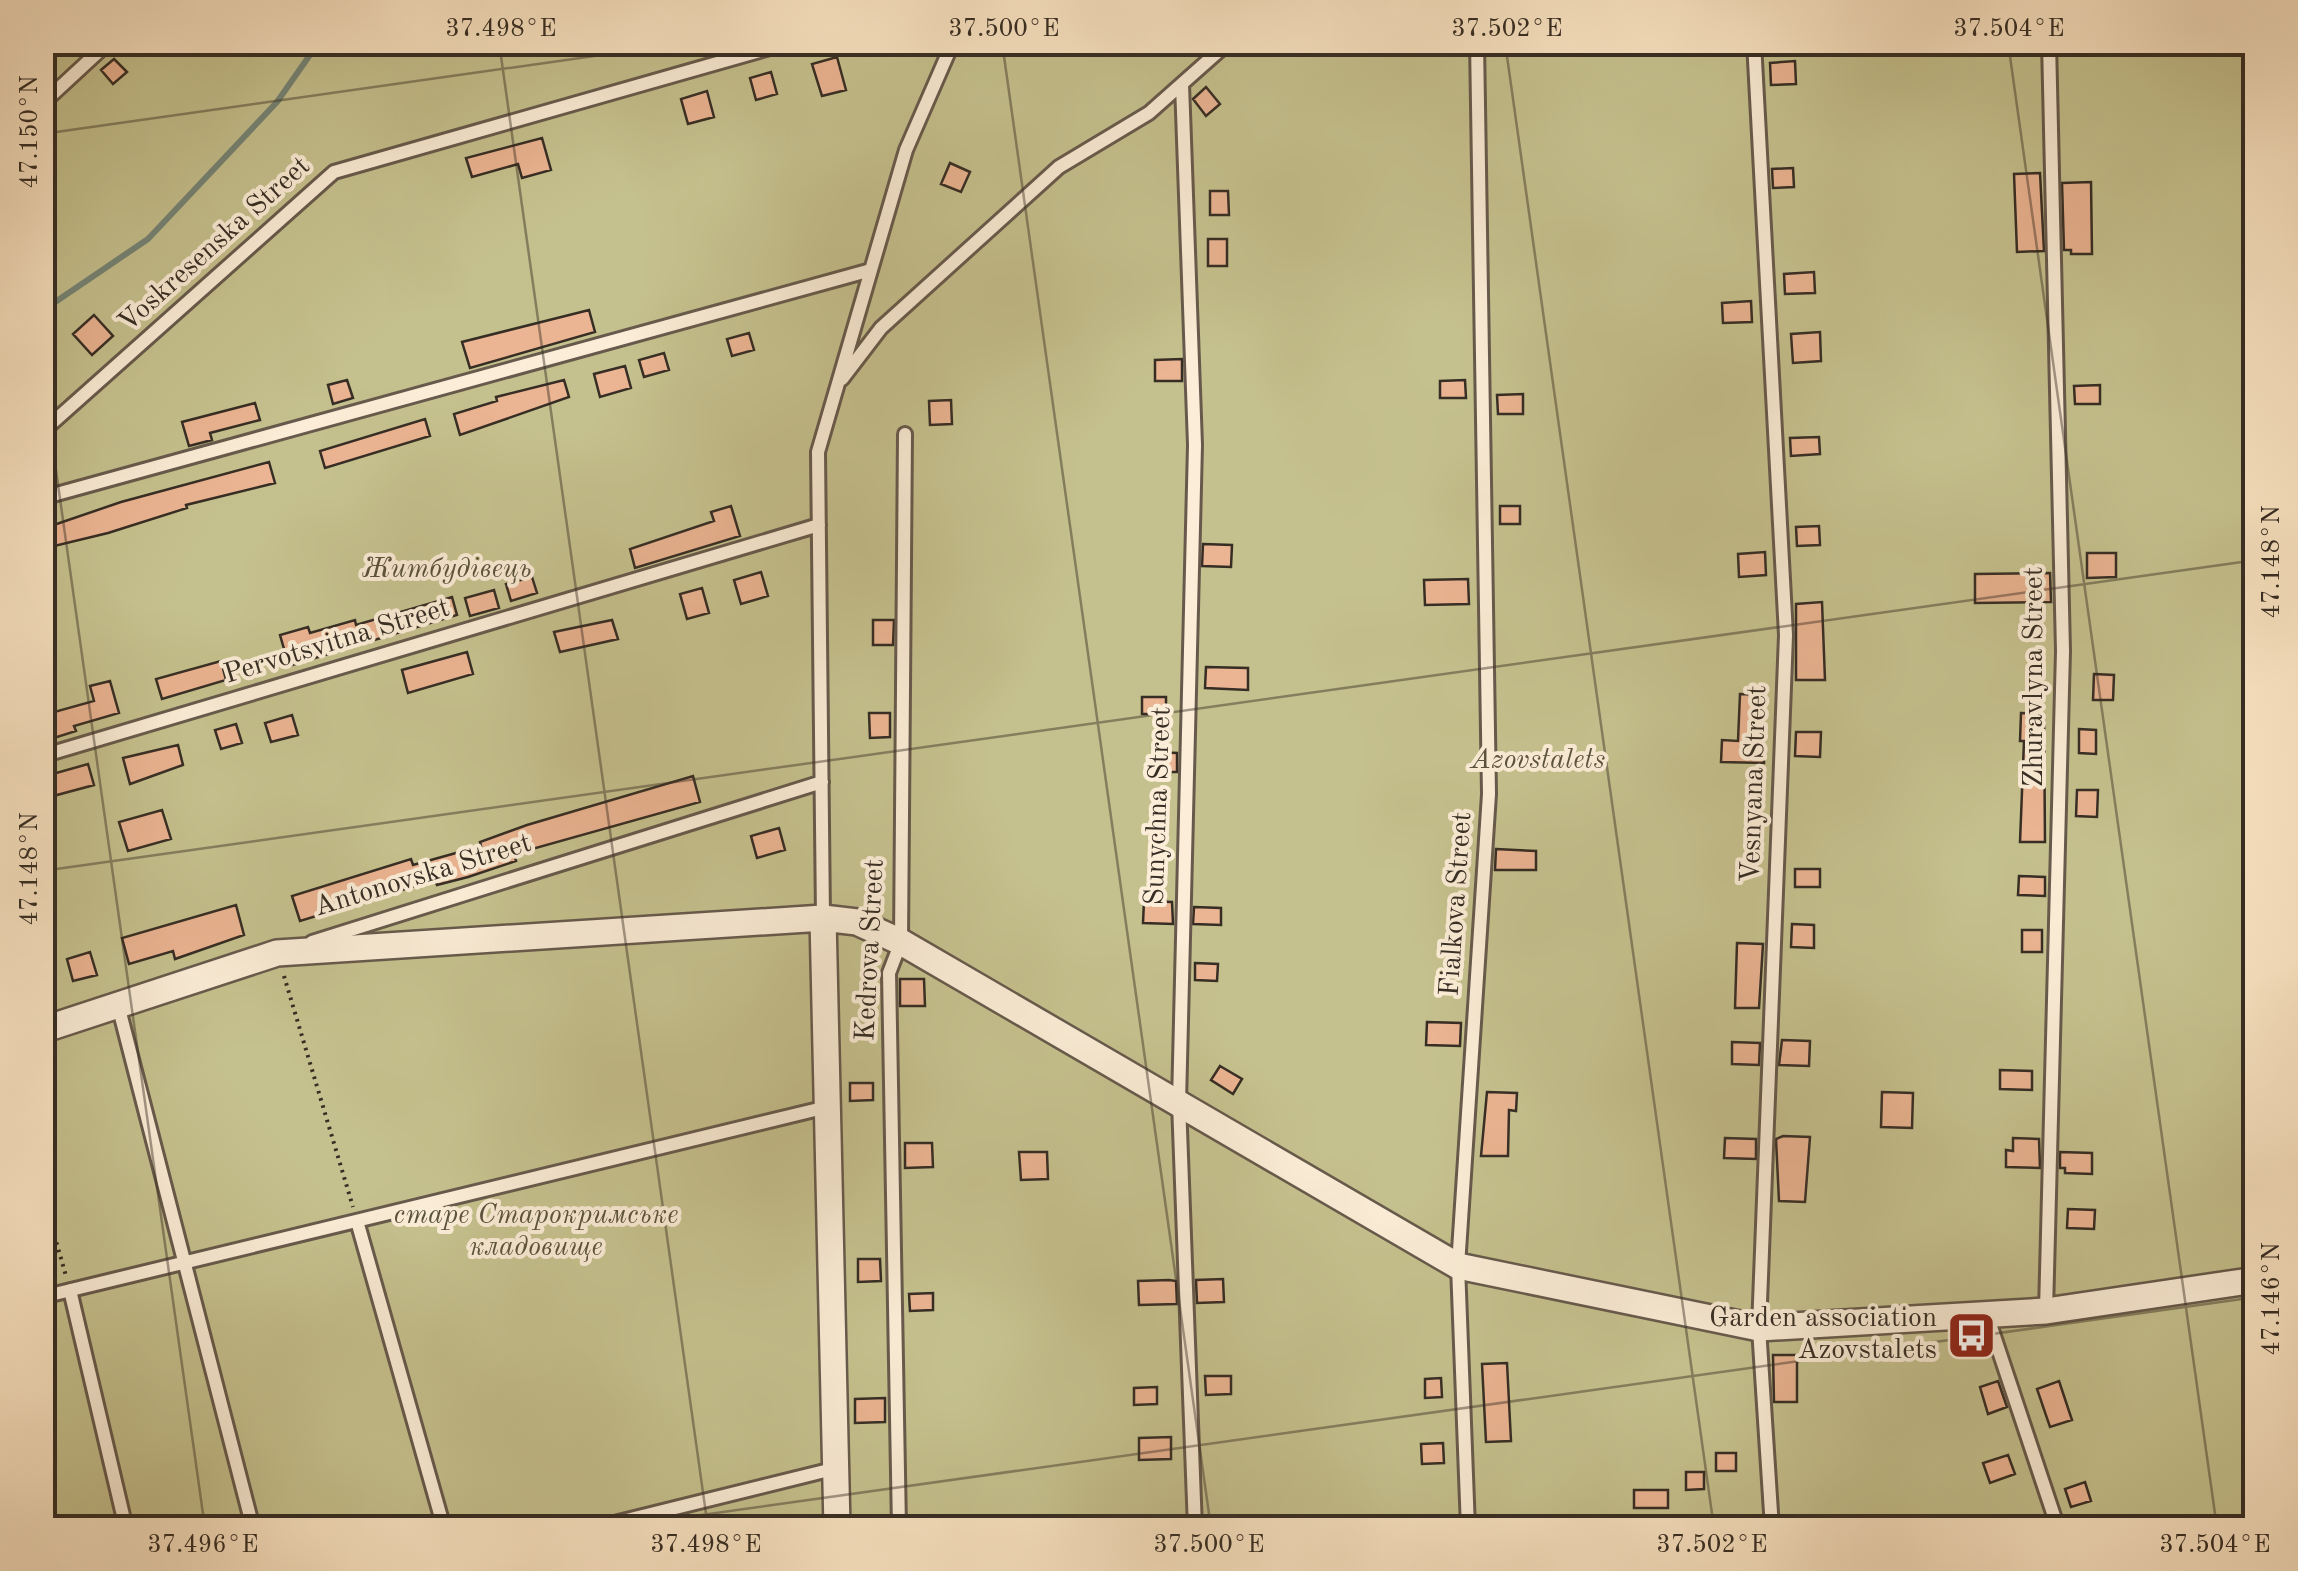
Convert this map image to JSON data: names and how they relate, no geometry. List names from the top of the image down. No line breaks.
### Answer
{"streets":{"street":["Antonovska Street"],"lane":["Voskresenska Street","Pervotsvitna Street","Zhuravlyna Street","Vesnyana Street","Sunychna Street","Fialkova Street","Kedrova Street"]},"parks":["Житбудівець","Azovstalets","старе Старокримське кладовище"],"places":{"bus stop":["Garden association Azovstalets"]},"coordinates":["37.498°E","37.500°E","37.502°E","37.504°E","47.150°N","47.148°N","47.146°N","37.496°E"]}
